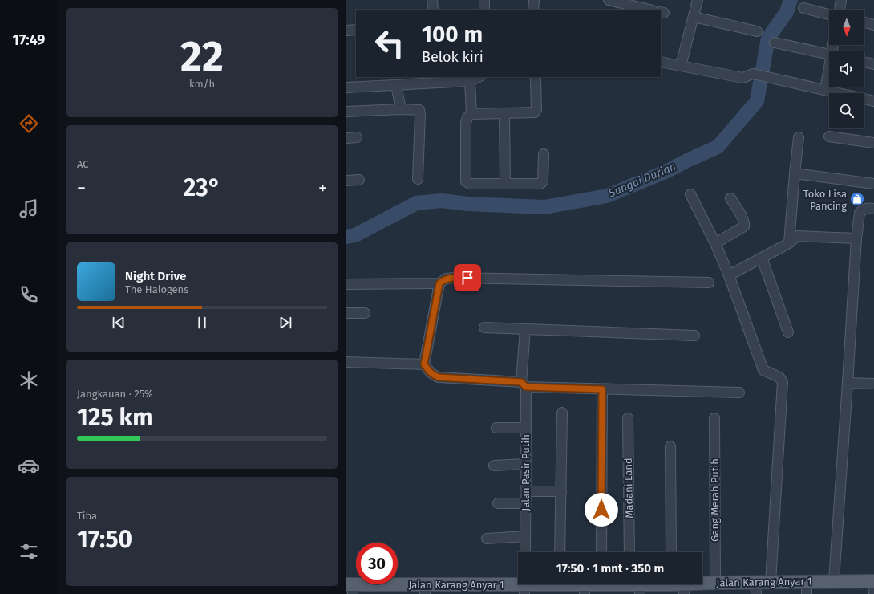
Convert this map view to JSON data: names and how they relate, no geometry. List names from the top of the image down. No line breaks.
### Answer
{"streets":{"main road":["Jalan Karang Anyar 1"],"street":["Jalan Pasir Putih","Madani Land","Gang Merah Putih"]},"crossings":[["Gang Merah Putih","Jalan Karang Anyar 1"]],"water":["Sungai Durian"],"places":{"shop":["Toko Lisa Pancing"]},"north":"bottom","page":{"tabs":"17:49","tile":[["22","km/h"],"AC",["Jangkauan · 25%","125 km"],["Tiba","17:50"]],"turn":["100 m","Belok kiri"],"heat":["−","23°","+"],"song":["Night Drive","The Halogens"],"limit":"30","trip":"17:50 · 1 mnt · 350 m"}}
